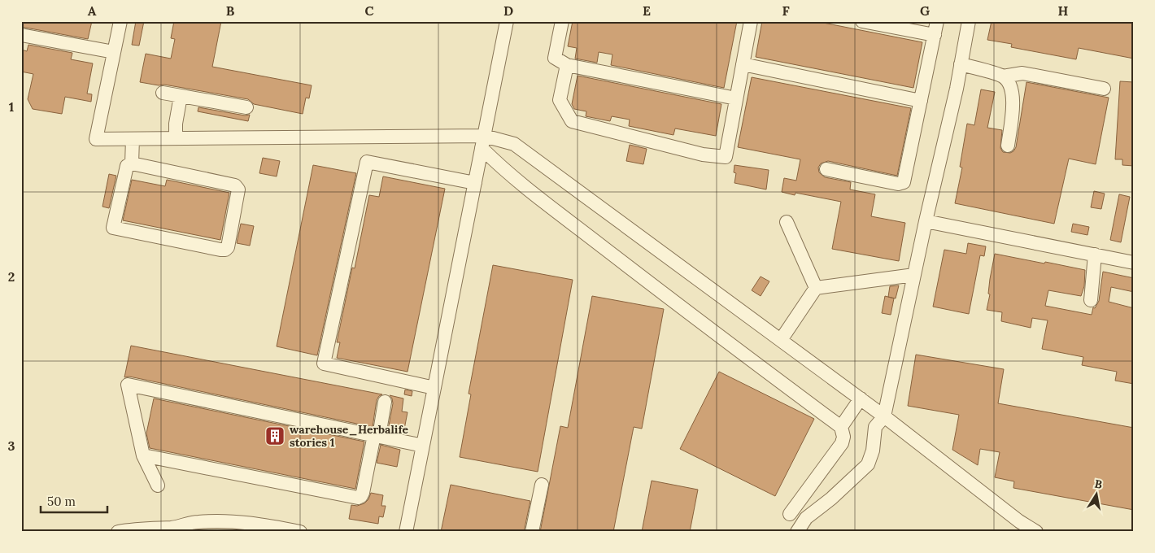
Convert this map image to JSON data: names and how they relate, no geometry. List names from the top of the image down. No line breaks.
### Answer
{"places":{"building":["warehouse_Herbalife stories 1"]},"scale_bar":"50 m","north":"top","grid":{"columns":["A","B","C","D","E","F","G","H"],"rows":["1","2","3"]}}
